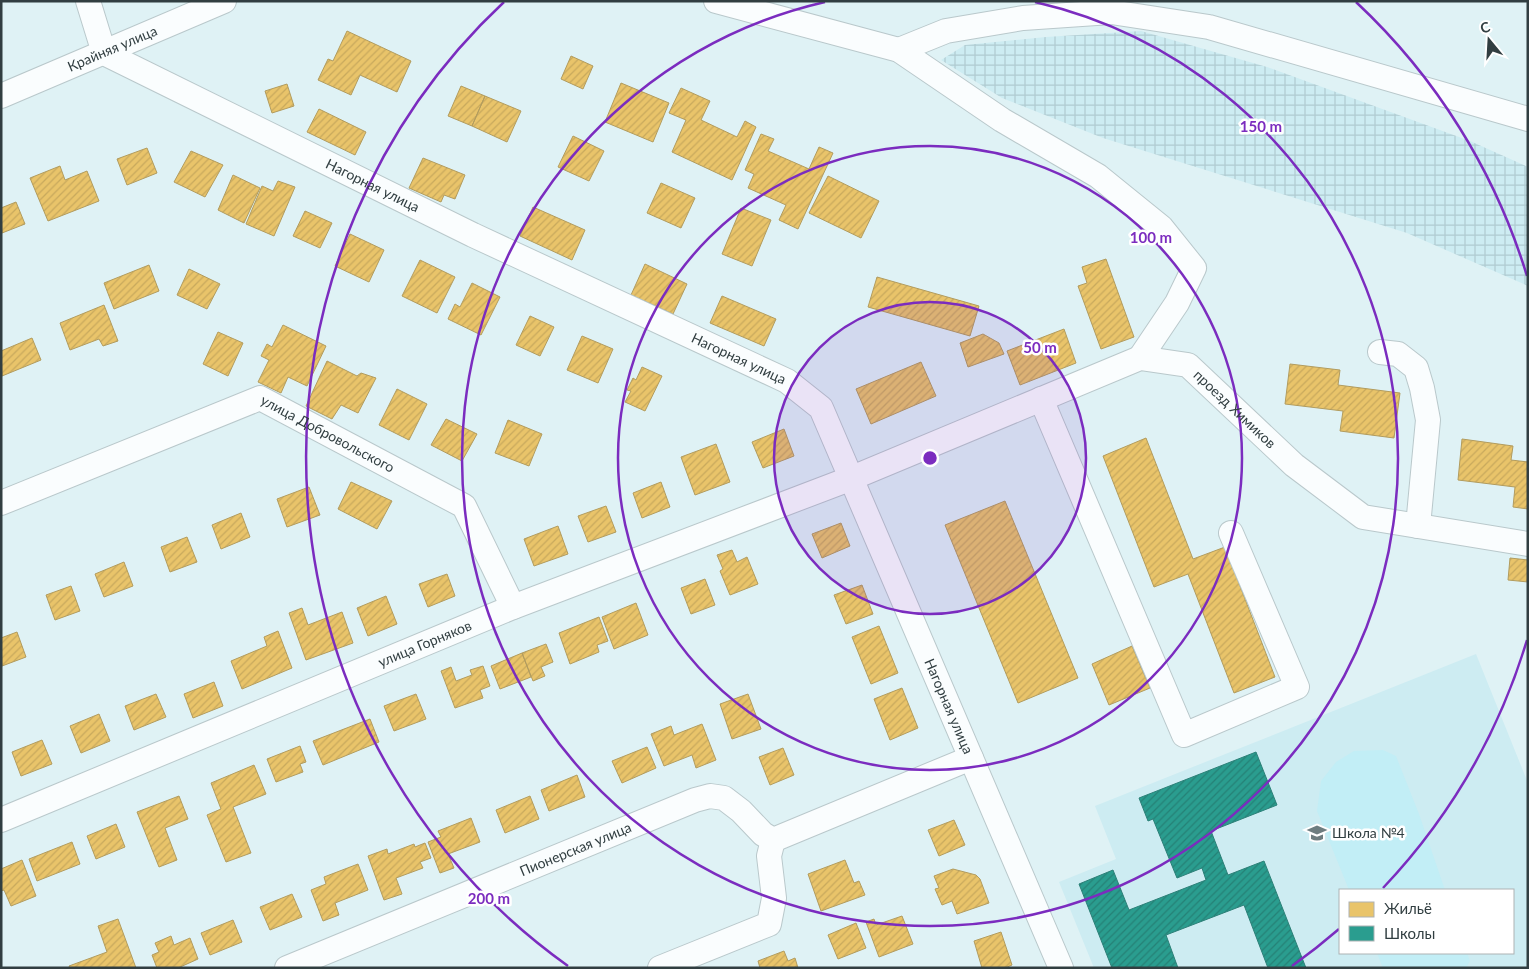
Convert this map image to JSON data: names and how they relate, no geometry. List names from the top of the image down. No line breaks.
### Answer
{"streets":{"street":["Крайняя улица","Нагорная улица","проезд Химиков","улица Добровольского","улица Горняков","Пионерская улица"]},"crossings":[["Крайняя улица","Нагорная улица"],["Нагорная улица","проезд Химиков"],["Нагорная улица","улица Горняков"],["проезд Химиков","улица Горняков"],["улица Добровольского","улица Горняков"]],"places":{"school or university":["Школа №4"]},"legend":["Жильё","Школы"],"north":"top","rings":["150 m","100 m","50 m","200 m"]}
